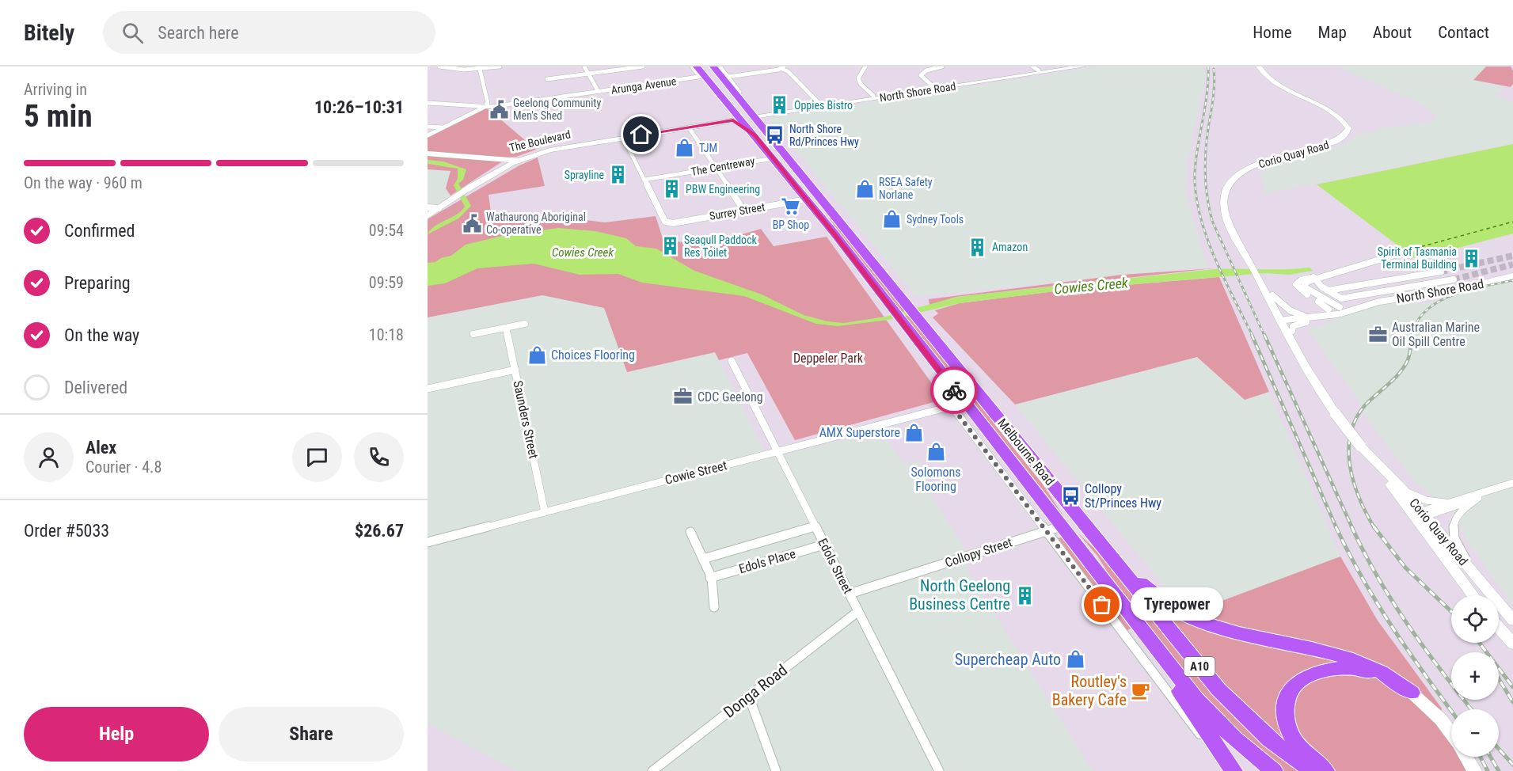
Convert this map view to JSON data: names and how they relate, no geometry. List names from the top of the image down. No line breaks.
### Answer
{"streets":{"highway":["The Boulevard","Melbourne Road","Collopy Street","A10"],"main road":["North Shore Road","Corio Quay Road"],"street":["Arunga Avenue","The Centreway","Surrey Street","Saunders Street","Cowie Street","Edols Place","Edols Street","Donga Road"]},"crossings":[["Arunga Avenue","A10"],["North Shore Road","The Boulevard"],["North Shore Road","Corio Quay Road"],["North Shore Road","Melbourne Road"],["North Shore Road","A10"],["The Boulevard","Melbourne Road"],["The Boulevard","A10"],["The Centreway","Surrey Street"],["The Centreway","Melbourne Road"],["Surrey Street","Melbourne Road"],["Saunders Street","Cowie Street"],["Melbourne Road","Cowie Street"],["Melbourne Road","Collopy Street"],["Melbourne Road","A10"],["Cowie Street","Edols Street"],["Collopy Street","Edols Street"],["Edols Place","Edols Street"],["Edols Street","Donga Road"]],"water":["Cowies Creek"],"parks":["Deppeler Park"],"places":{"building":["Oppies Bistro","Sprayline","PBW Engineering","Seagull Paddock Res Toilet","Amazon","Spirit of Tasmania Terminal Building","North Geelong Business Centre"],"public building":["Geelong Community Men's Shed","Wathaurong Aboriginal Co-operative"],"bus stop":["North Shore Rd/Princes Hwy","Collopy St/Princes Hwy"],"shop":["TJM","RSEA Safety Norlane","Sydney Tools","Choices Flooring","AMX Superstore","Solomons Flooring","Supercheap Auto"],"supermarket":["BP Shop"],"office":["Australian Marine Oil Spill Centre","CDC Geelong"],"other":["Tyrepower"],"cafe":["Routley's Bakery Cafe"]},"page":{"header":"Bitely","search":"Search here","nav":["Home","Map","About","Contact"],"heading":["5 min","Arriving in","10:26–10:31"],"panel":["Alex","Courier · 4.8","Order #5033","$26.67"],"bar":"On the way · 960 m","list":[["Confirmed","09:54"],["Preparing","09:59"],["On the way","10:18"],"Delivered"],"bubble":"Tyrepower","map_buttons":["+","−"],"buttons":["Help","Share"]}}
